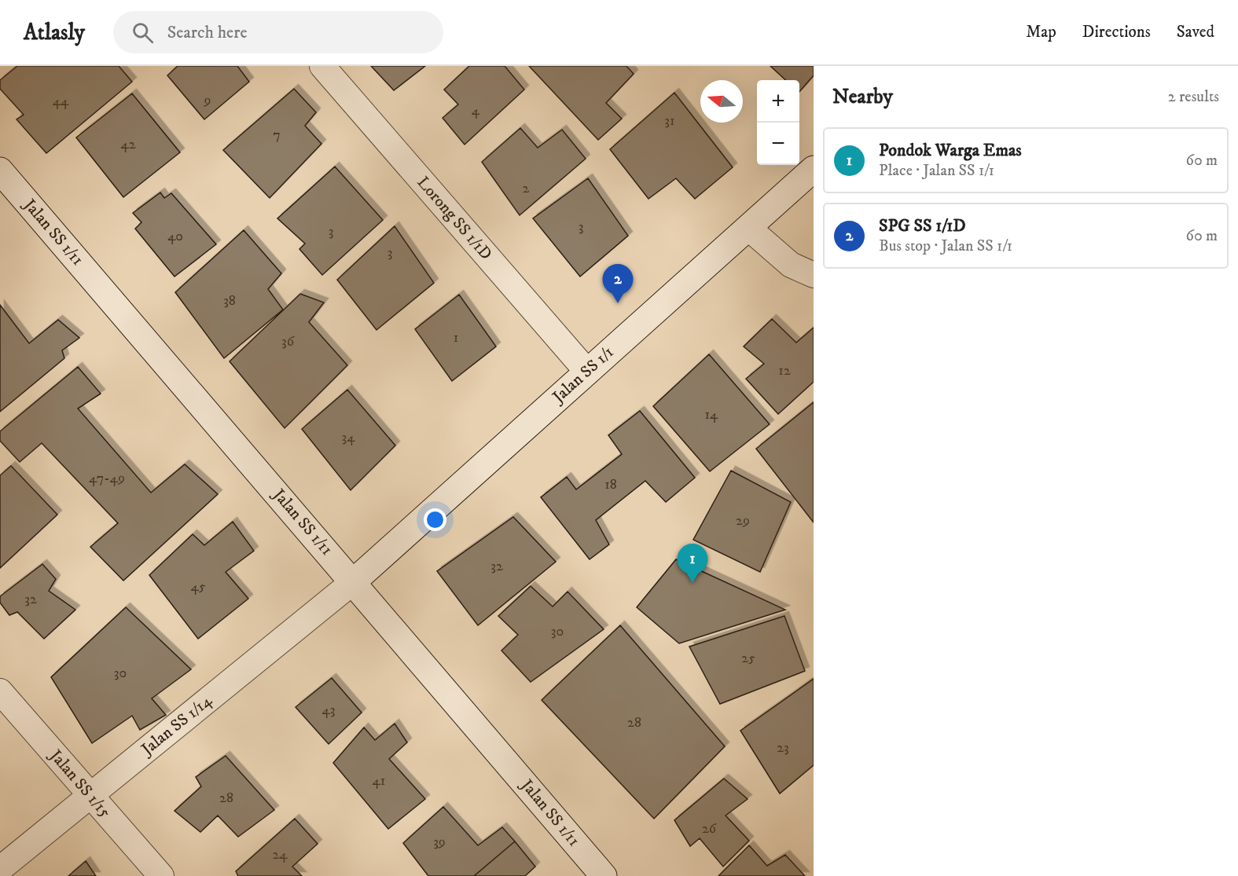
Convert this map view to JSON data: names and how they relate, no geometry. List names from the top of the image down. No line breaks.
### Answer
{"streets":{"street":["Lorong SS 1/1D","Jalan SS 1/11","Jalan SS 1/1","Jalan SS 1/14","Jalan SS 1/15"]},"crossings":[["Lorong SS 1/1D","Jalan SS 1/1"],["Jalan SS 1/11","Jalan SS 1/1"],["Jalan SS 1/11","Jalan SS 1/14"],["Jalan SS 1/1","Jalan SS 1/14"],["Jalan SS 1/14","Jalan SS 1/15"]],"house_numbers":["9","44","4","31","7","42","2","3","3","40","3","38","1","36","12","14","34","47-49","18","29","32","45","32","30","25","30","43","28","23","41","28","26","39","24"],"north":"left","page":{"header":"Atlasly","search":"Search here","nav":["Map","Directions","Saved"],"heading":["Nearby","2 results"],"map_buttons":["+","−"],"list":[{"mark":"1","name":"Pondok Warga Emas","note":"Place · Jalan SS 1/1","value":"60 m"},{"mark":"2","name":"SPG SS 1/1D","note":"Bus stop · Jalan SS 1/1","value":"60 m"}],"pins":["2","1"]}}
